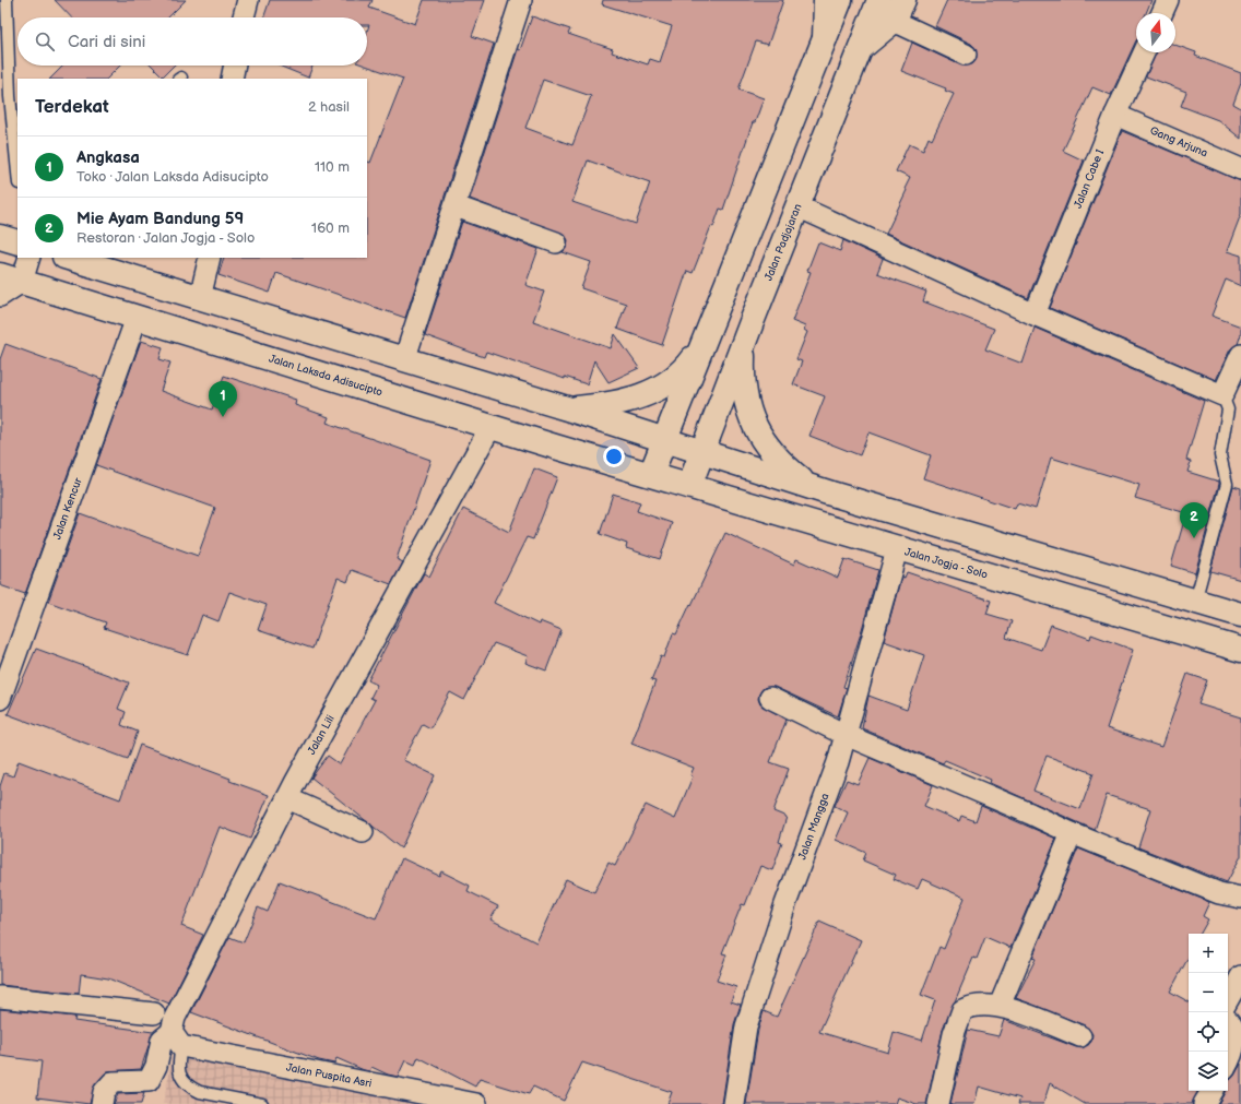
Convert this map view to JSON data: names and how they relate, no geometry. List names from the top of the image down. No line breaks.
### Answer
{"streets":{"main road":["Jalan Padjajaran","Jalan Laksda Adisucipto","Jalan Jogja - Solo"],"street":["Gang Arjuna","Jalan Cabe I","Jalan Kencur","Jalan Lili","Jalan Mangga","Jalan Puspita Asri"]},"crossings":[["Gang Arjuna","Jalan Cabe I"],["Jalan Padjajaran","Jalan Jogja - Solo"],["Jalan Laksda Adisucipto","Jalan Kencur"],["Jalan Laksda Adisucipto","Jalan Jogja - Solo"],["Jalan Laksda Adisucipto","Jalan Lili"],["Jalan Jogja - Solo","Jalan Mangga"],["Jalan Lili","Jalan Puspita Asri"]],"north":"top","page":{"search":"Cari di sini","heading":["Terdekat","2 hasil"],"list":[{"mark":"1","name":"Angkasa","note":"Toko · Jalan Laksda Adisucipto","value":"110 m"},{"mark":"2","name":"Mie Ayam Bandung 59","note":"Restoran · Jalan Jogja - Solo","value":"160 m"}],"pins":["1","2"],"map_buttons":["+","−"]}}
